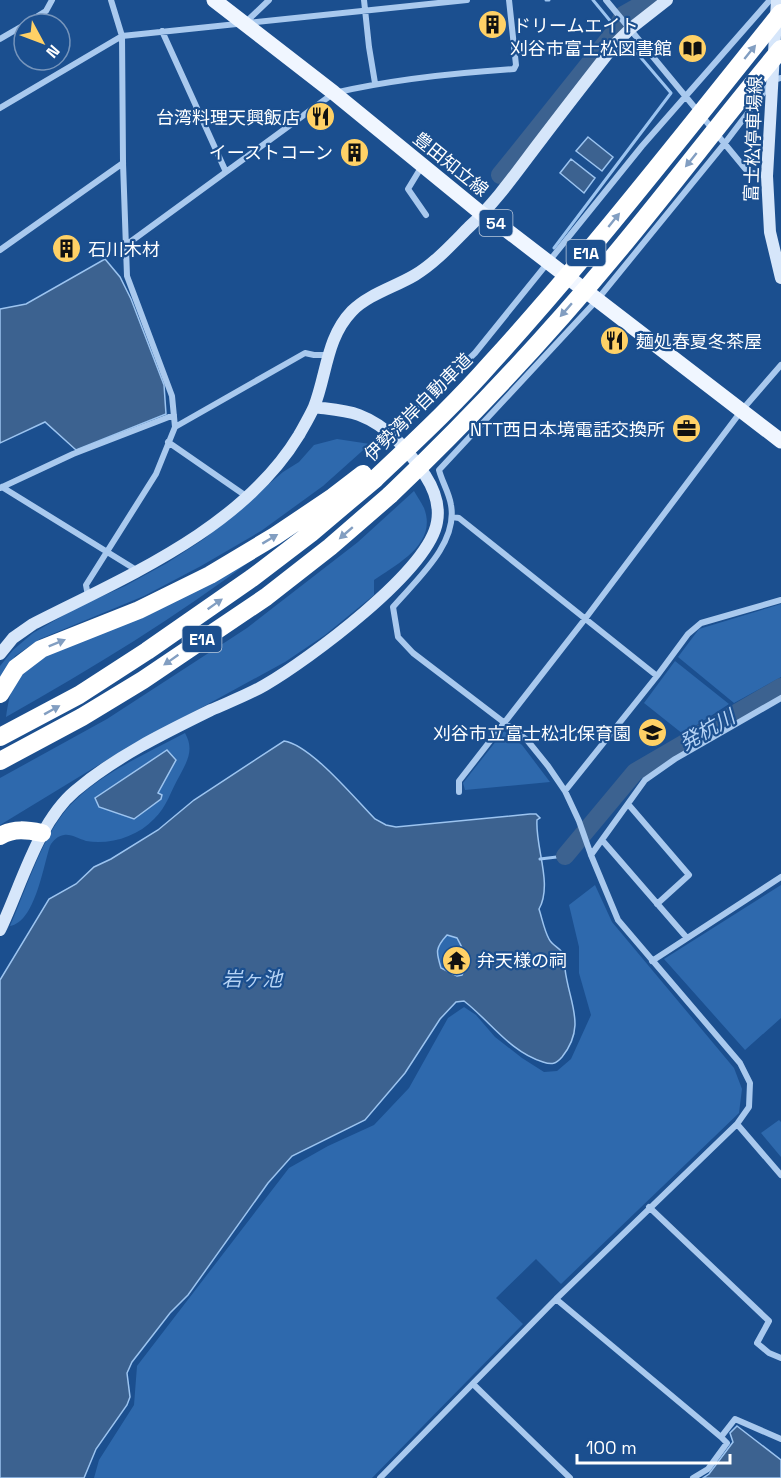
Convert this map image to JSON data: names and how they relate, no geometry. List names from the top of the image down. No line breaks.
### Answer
{"streets":{"highway":["E1A","伊勢湾岸自動車道"],"main road":["豊田知立線","54"],"street":["富士松停車場線"]},"water":["発杭川","岩ヶ池"],"places":{"building":["ドリームエイト","イーストコーン","石川木材"],"library":["刈谷市富士松図書館"],"restaurant":["台湾料理天興飯店","麺処春夏冬茶屋"],"office":["NTT西日本境電話交換所"],"school or university":["刈谷市立富士松北保育園"],"temple":["弁天様の祠"]},"scale_bar":"100 m","north":"bottom right"}
